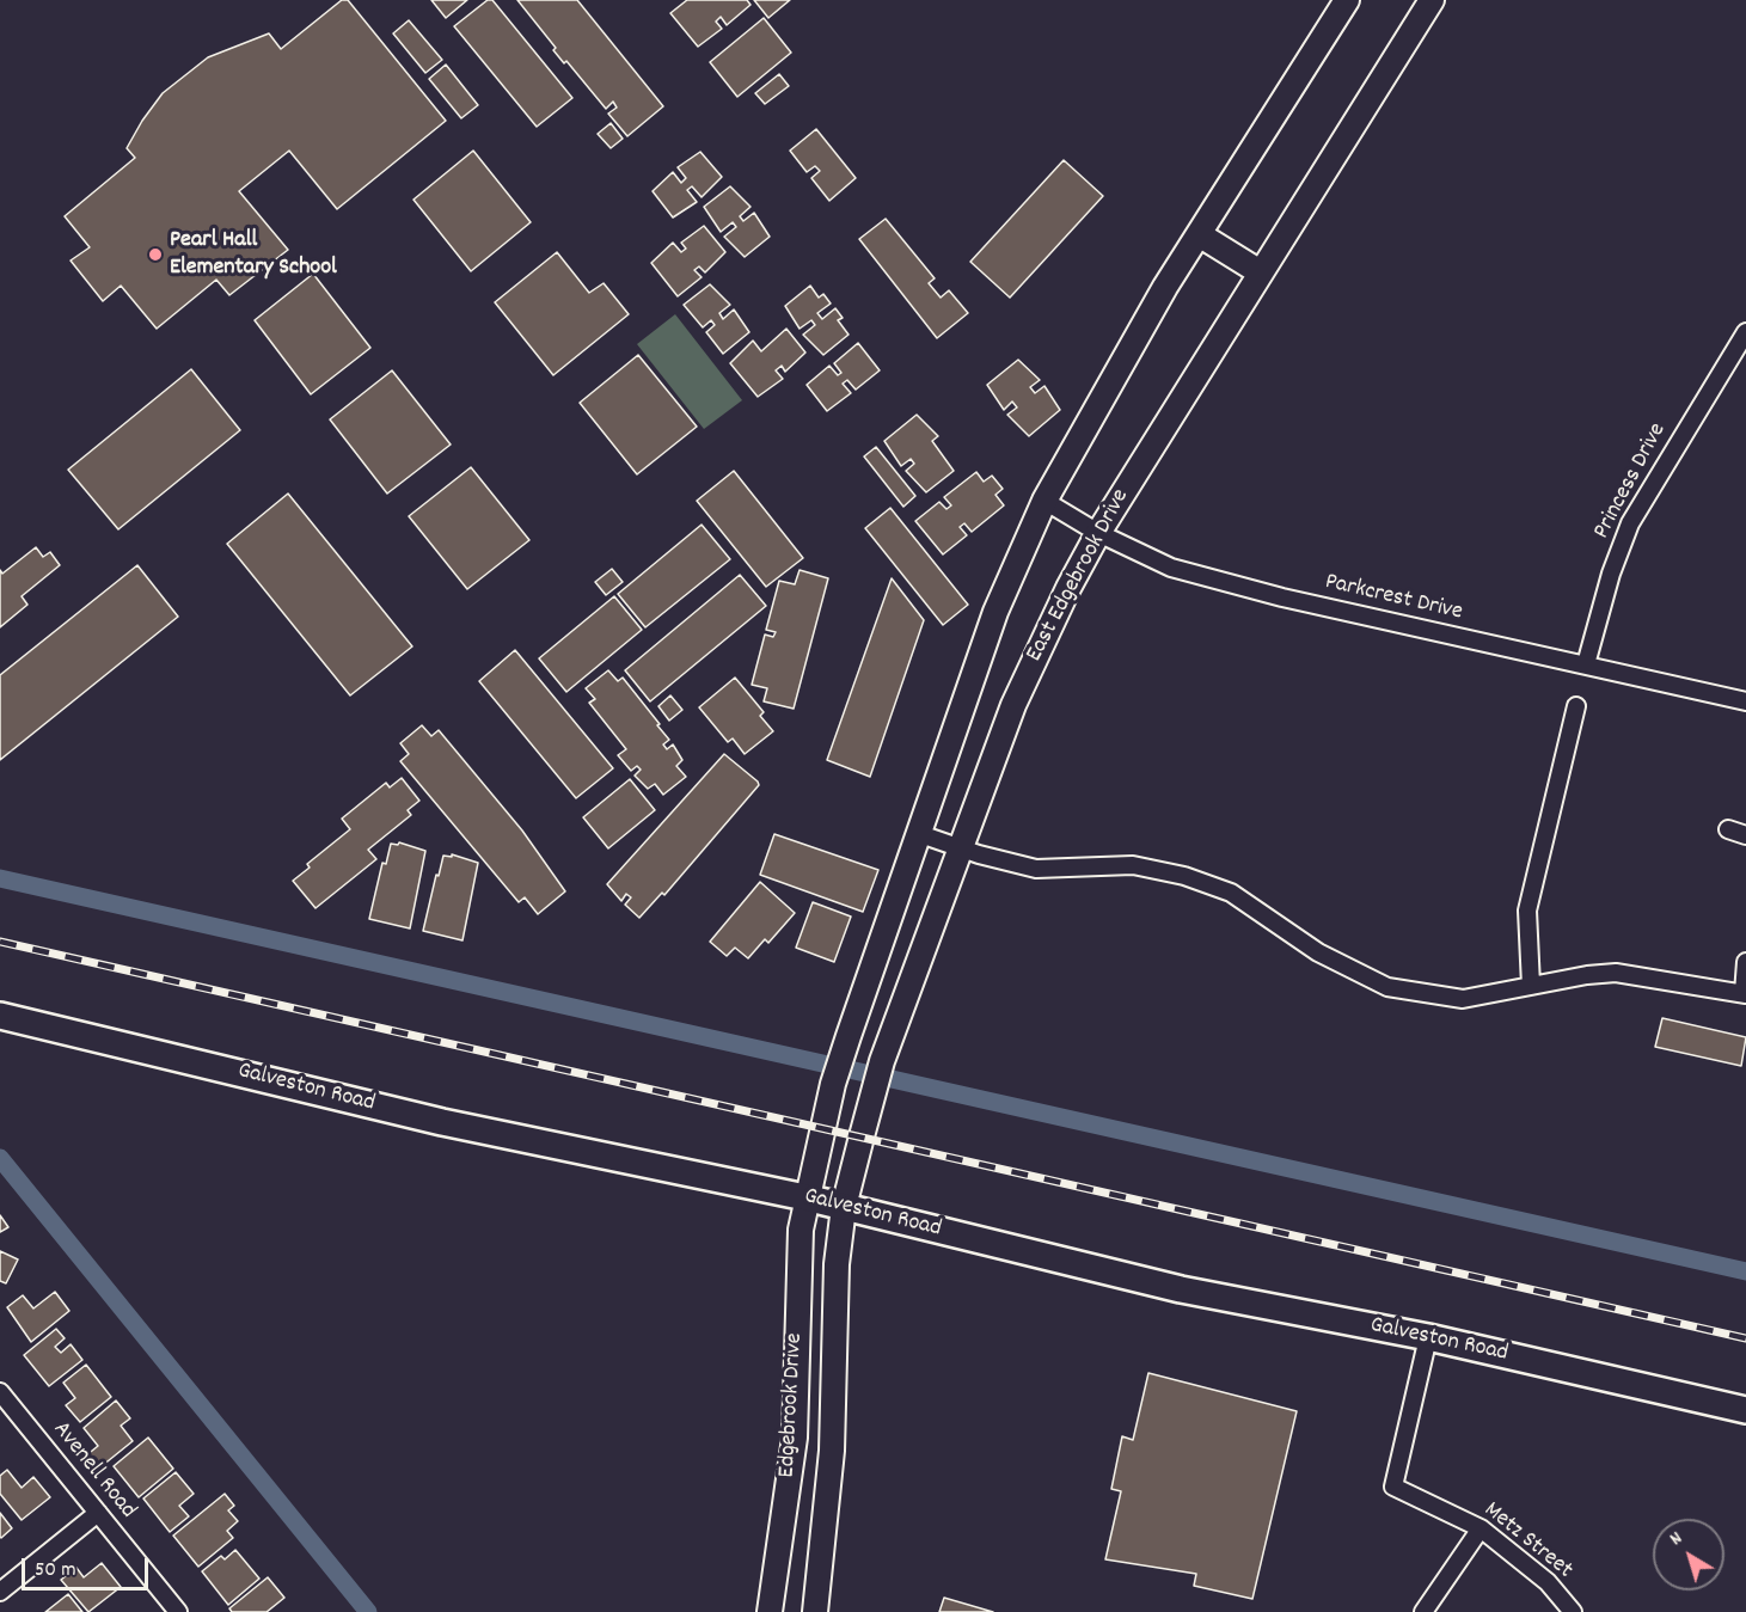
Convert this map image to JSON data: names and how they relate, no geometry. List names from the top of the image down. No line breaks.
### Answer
{"streets":{"main road":["East Edgebrook Drive","Galveston Road","Edgebrook Drive"],"street":["Princess Drive","Parkcrest Drive","Avenell Road","Metz Street"]},"crossings":[["Princess Drive","Parkcrest Drive"],["East Edgebrook Drive","Parkcrest Drive"],["East Edgebrook Drive","Galveston Road"],["East Edgebrook Drive","Edgebrook Drive"],["Galveston Road","Edgebrook Drive"],["Galveston Road","Metz Street"]],"places":["Pearl Hall Elementary School"],"scale_bar":"50 m","north":"top left"}
